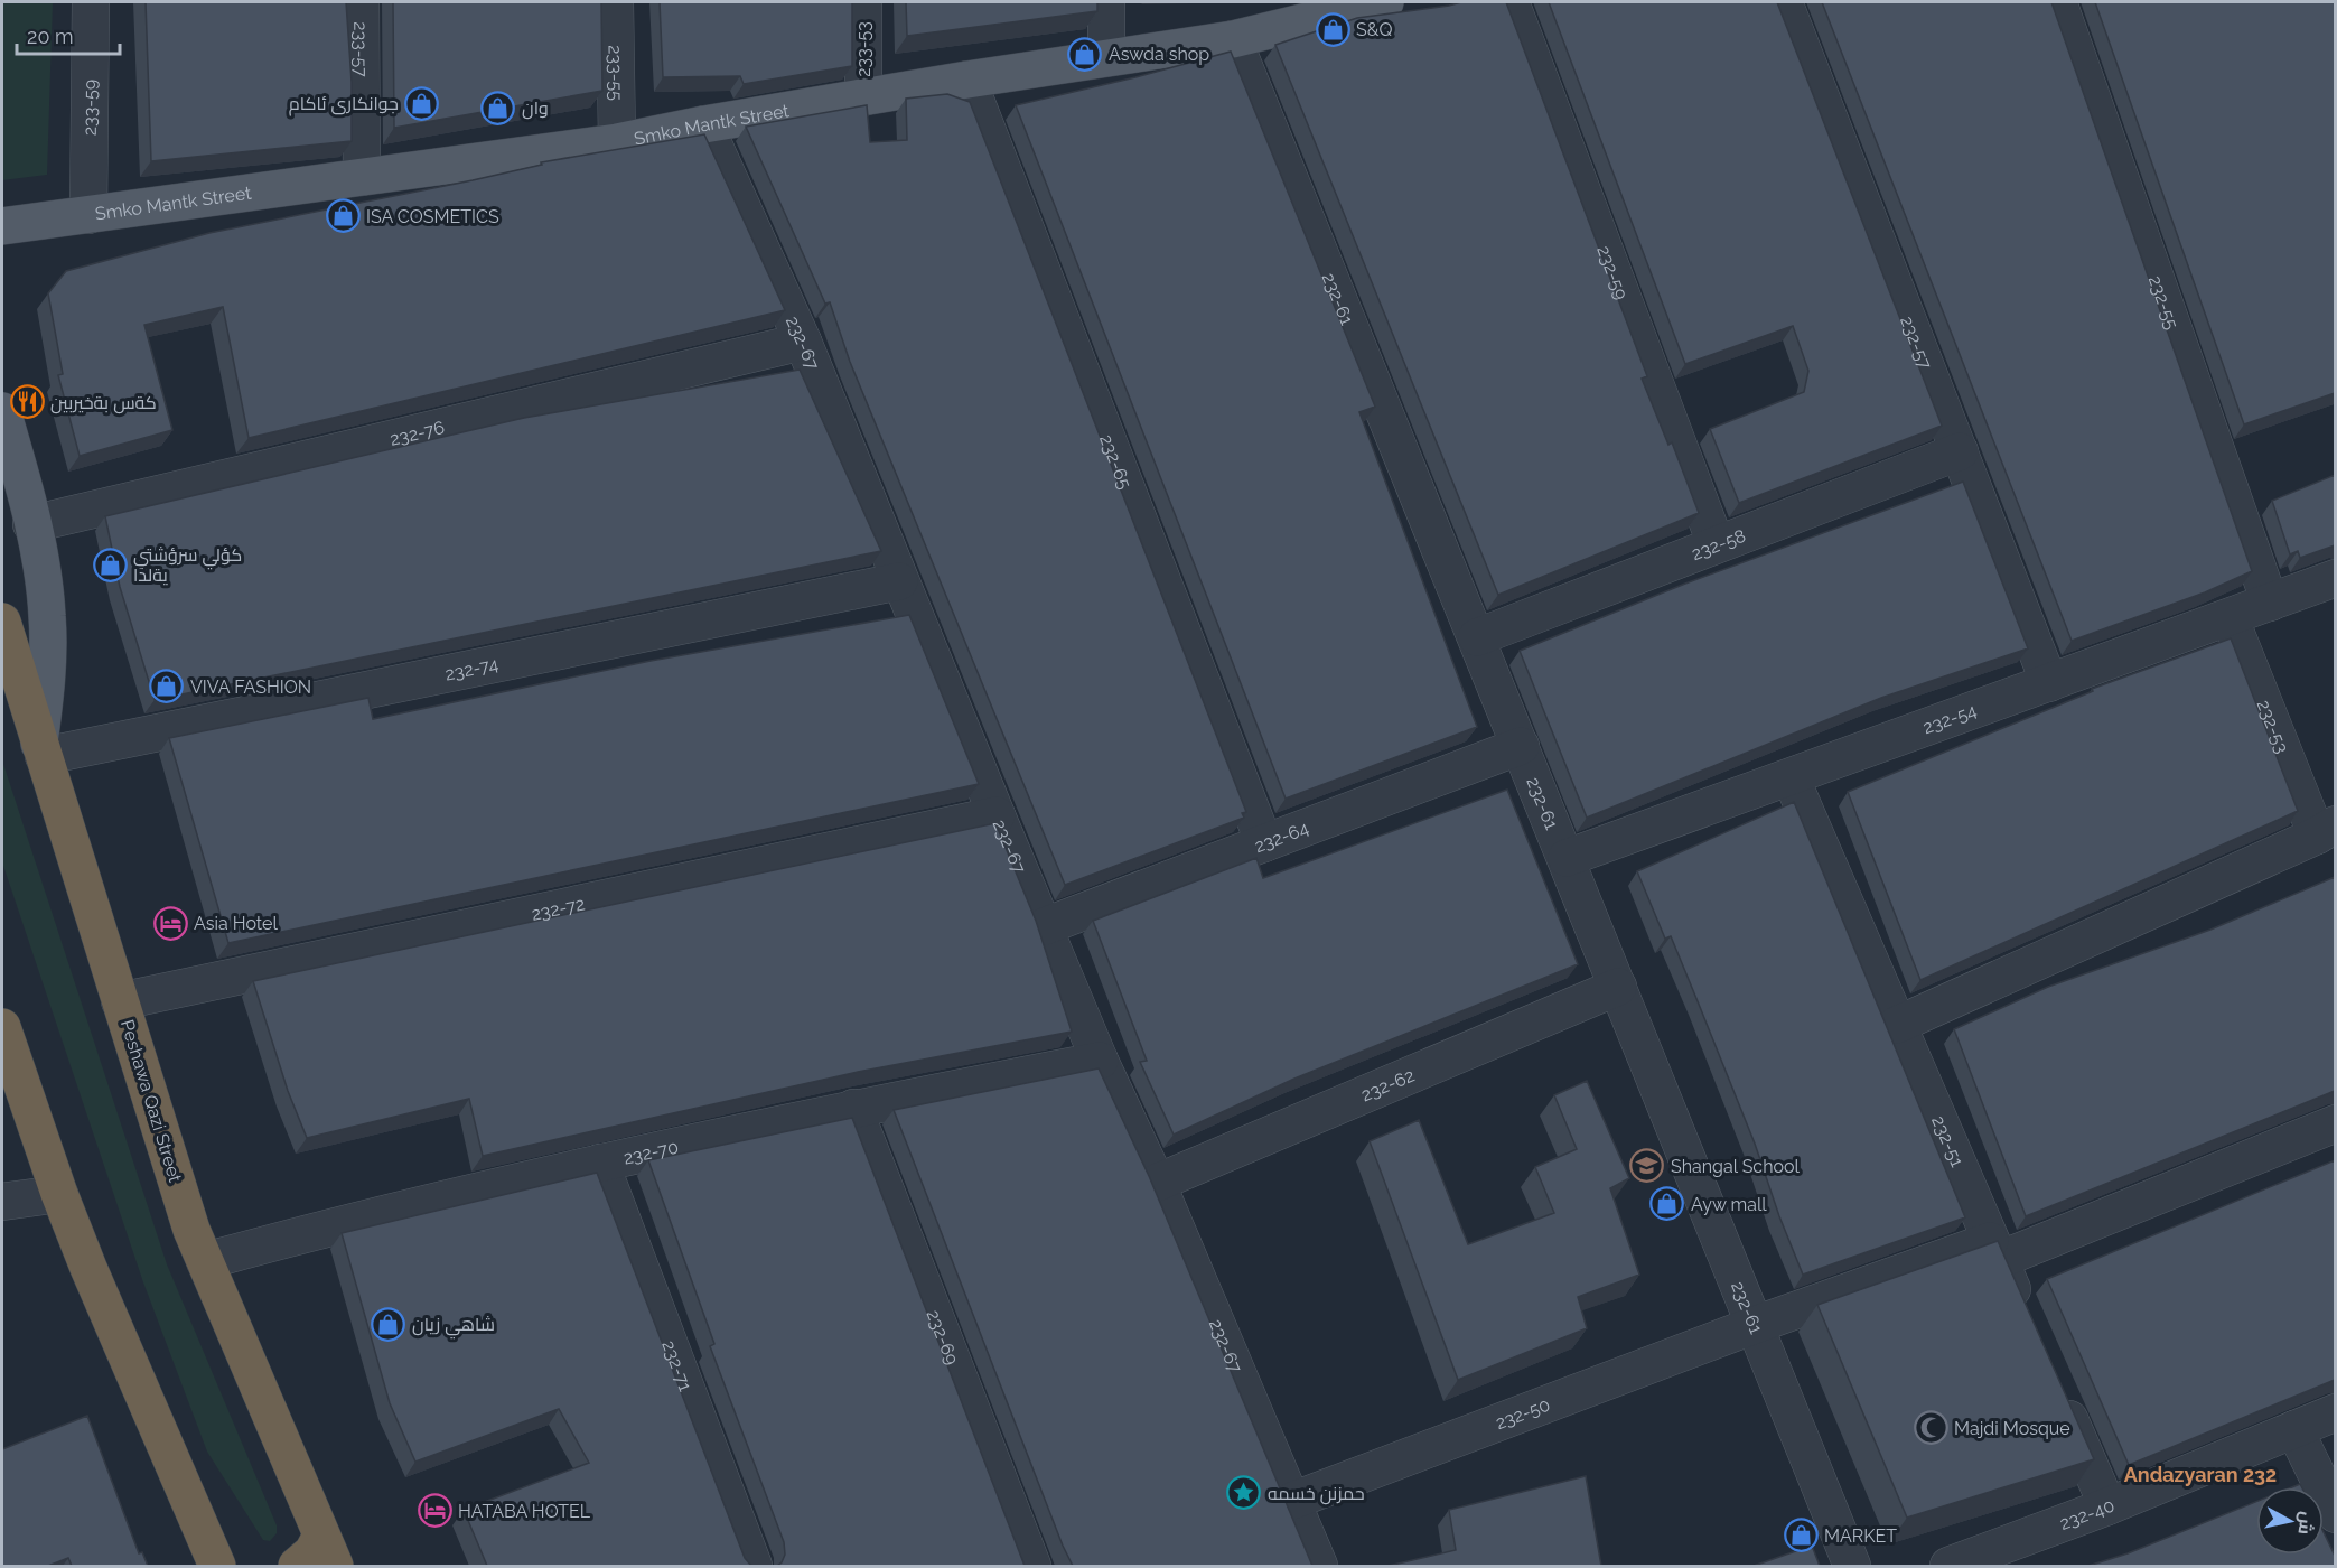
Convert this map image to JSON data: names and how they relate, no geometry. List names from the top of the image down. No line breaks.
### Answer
{"streets":{"highway":["Peshawa Qazi Street"],"main road":["Smko Mantk Street"],"street":["233-57","233-53","233-55","233-59","232-59","232-61","232-55","232-57","232-67","232-76","232-65","232-58","232-74","232-54","232-53","232-64","232-72","232-62","232-51","232-70","232-69","232-71","232-50","232-40"]},"crossings":[["233-57","Smko Mantk Street"],["233-53","Smko Mantk Street"],["233-55","Smko Mantk Street"],["233-59","Smko Mantk Street"],["Smko Mantk Street","232-61"],["Smko Mantk Street","232-67"],["Smko Mantk Street","232-65"],["232-59","232-58"],["232-61","232-58"],["232-61","232-54"],["232-61","232-64"],["232-61","232-62"],["232-61","232-50"],["232-55","232-54"],["232-57","232-58"],["232-57","232-54"],["232-67","232-76"],["232-67","232-74"],["232-67","232-64"],["232-67","232-72"],["232-67","232-62"],["232-67","232-70"],["232-67","232-50"],["232-65","232-64"],["232-74","Peshawa Qazi Street"],["232-54","232-53"],["232-54","232-51"],["232-72","Peshawa Qazi Street"],["Peshawa Qazi Street","232-70"],["232-51","232-50"],["232-70","232-69"],["232-70","232-71"]],"districts":["Andazyaran 232"],"places":{"shop":["S&Q","Aswda shop","جوانکاری ئاکام","وان","ISA COSMETICS","كؤلي سرؤشتي يةلدا","VIVA FASHION","Ayw mall","شاهي زيان","MARKET"],"restaurant":["كةس بةخيربين"],"hotel":["Asia Hotel","HATABA HOTEL"],"school or university":["Shangal School"],"mosque":["Majdi Mosque"],"place":["حمزنن خسمه"]},"scale_bar":"20 m","north":"right"}
